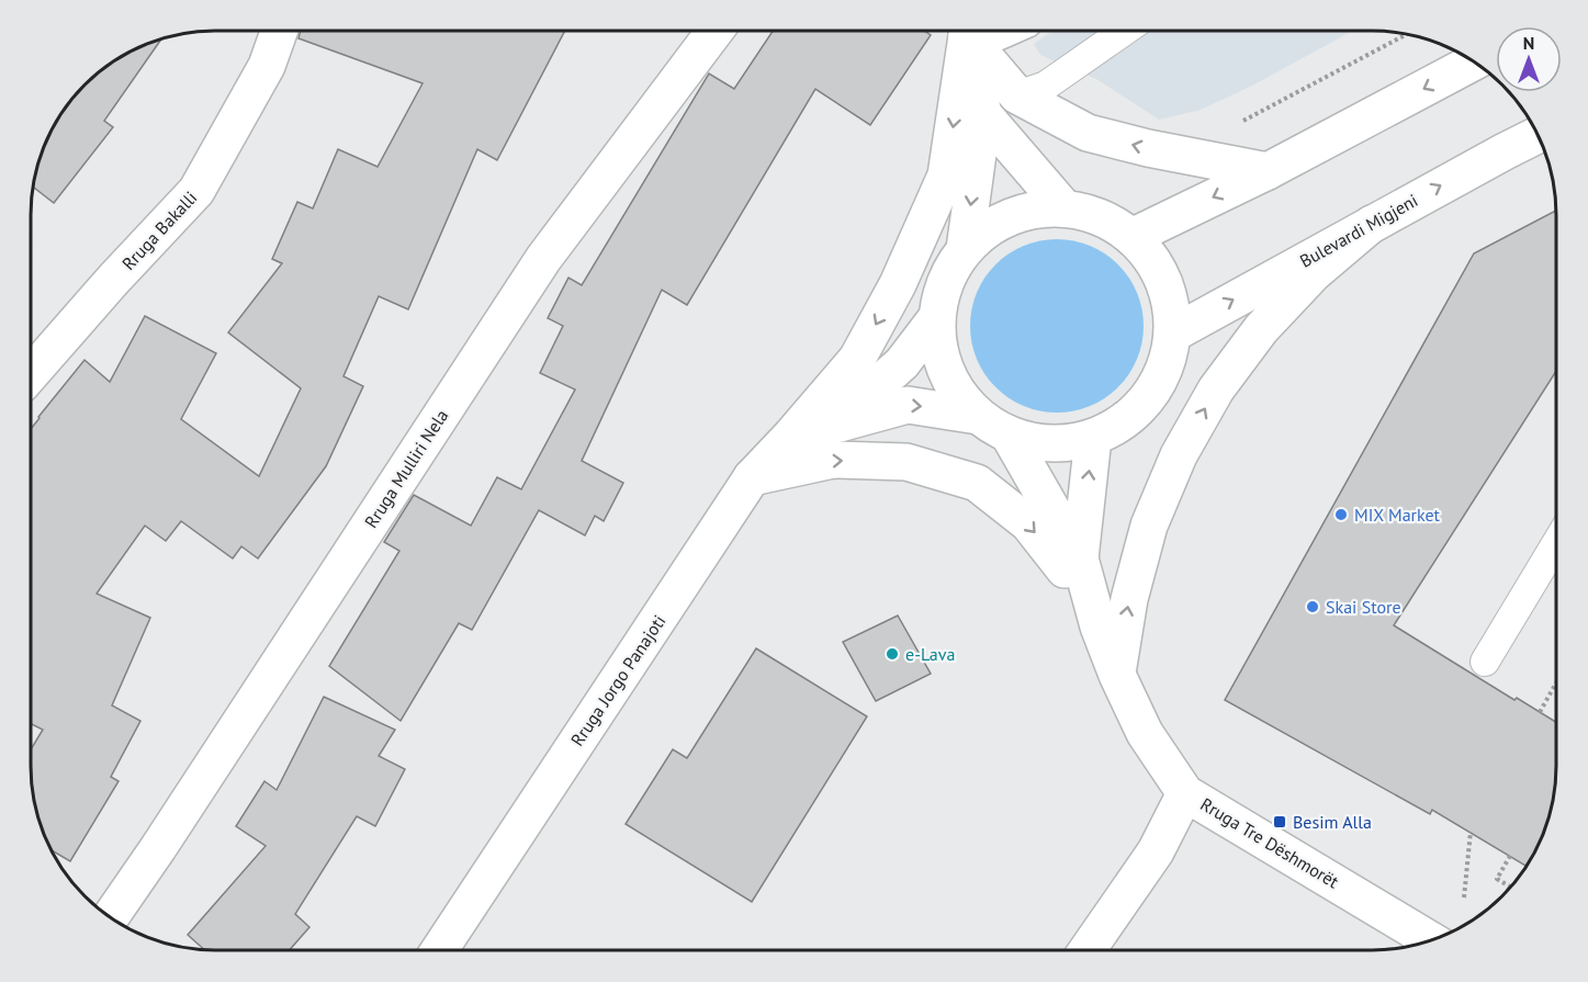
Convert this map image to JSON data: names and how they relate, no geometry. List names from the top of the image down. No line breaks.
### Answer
{"streets":{"main road":["Rruga Bakalli","Bulevardi Migjeni","Rruga Mulliri Nela","Rruga Jorgo Panajoti","Rruga Tre Dëshmorët"]},"crossings":[["Bulevardi Migjeni","Rruga Jorgo Panajoti"],["Bulevardi Migjeni","Rruga Tre Dëshmorët"],["Rruga Jorgo Panajoti","Rruga Tre Dëshmorët"]],"places":{"other":["MIX Market","Skai Store","e-Lava"],"transit":["Besim Alla"]},"north":"top"}
